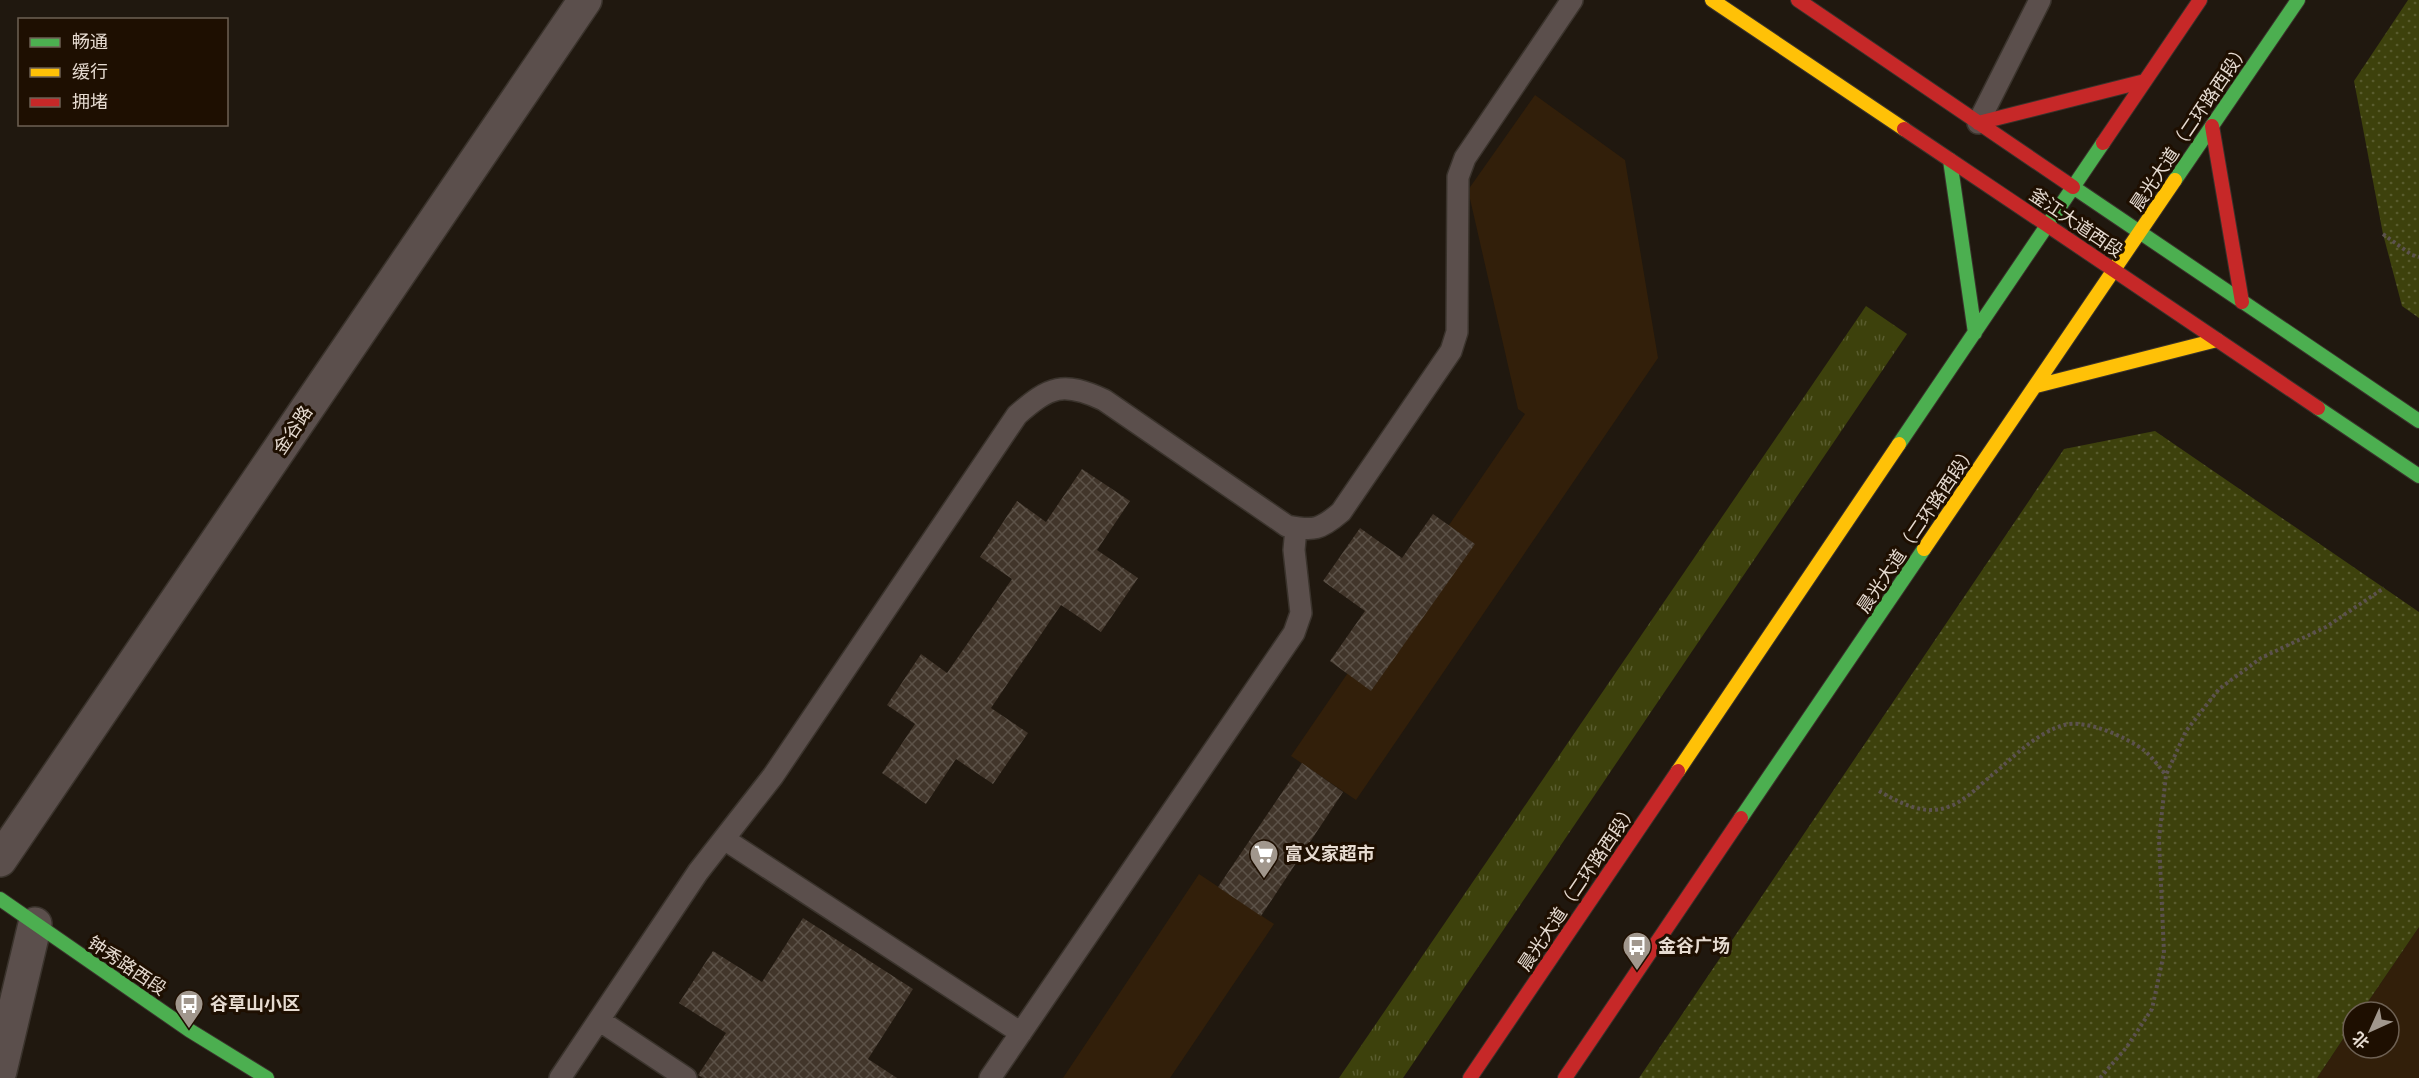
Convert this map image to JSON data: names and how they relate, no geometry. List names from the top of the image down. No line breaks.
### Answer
{"streets":{"main road":["晨光大道（二环路西段）","釜江大道西段","钟秀路西段"],"street":["金谷路"]},"crossings":[["晨光大道（二环路西段）","釜江大道西段"]],"places":{"supermarket":["富义家超市"],"bus stop":["金谷广场","谷草山小区"]},"legend":["畅通","缓行","拥堵"],"north":"bottom left"}
